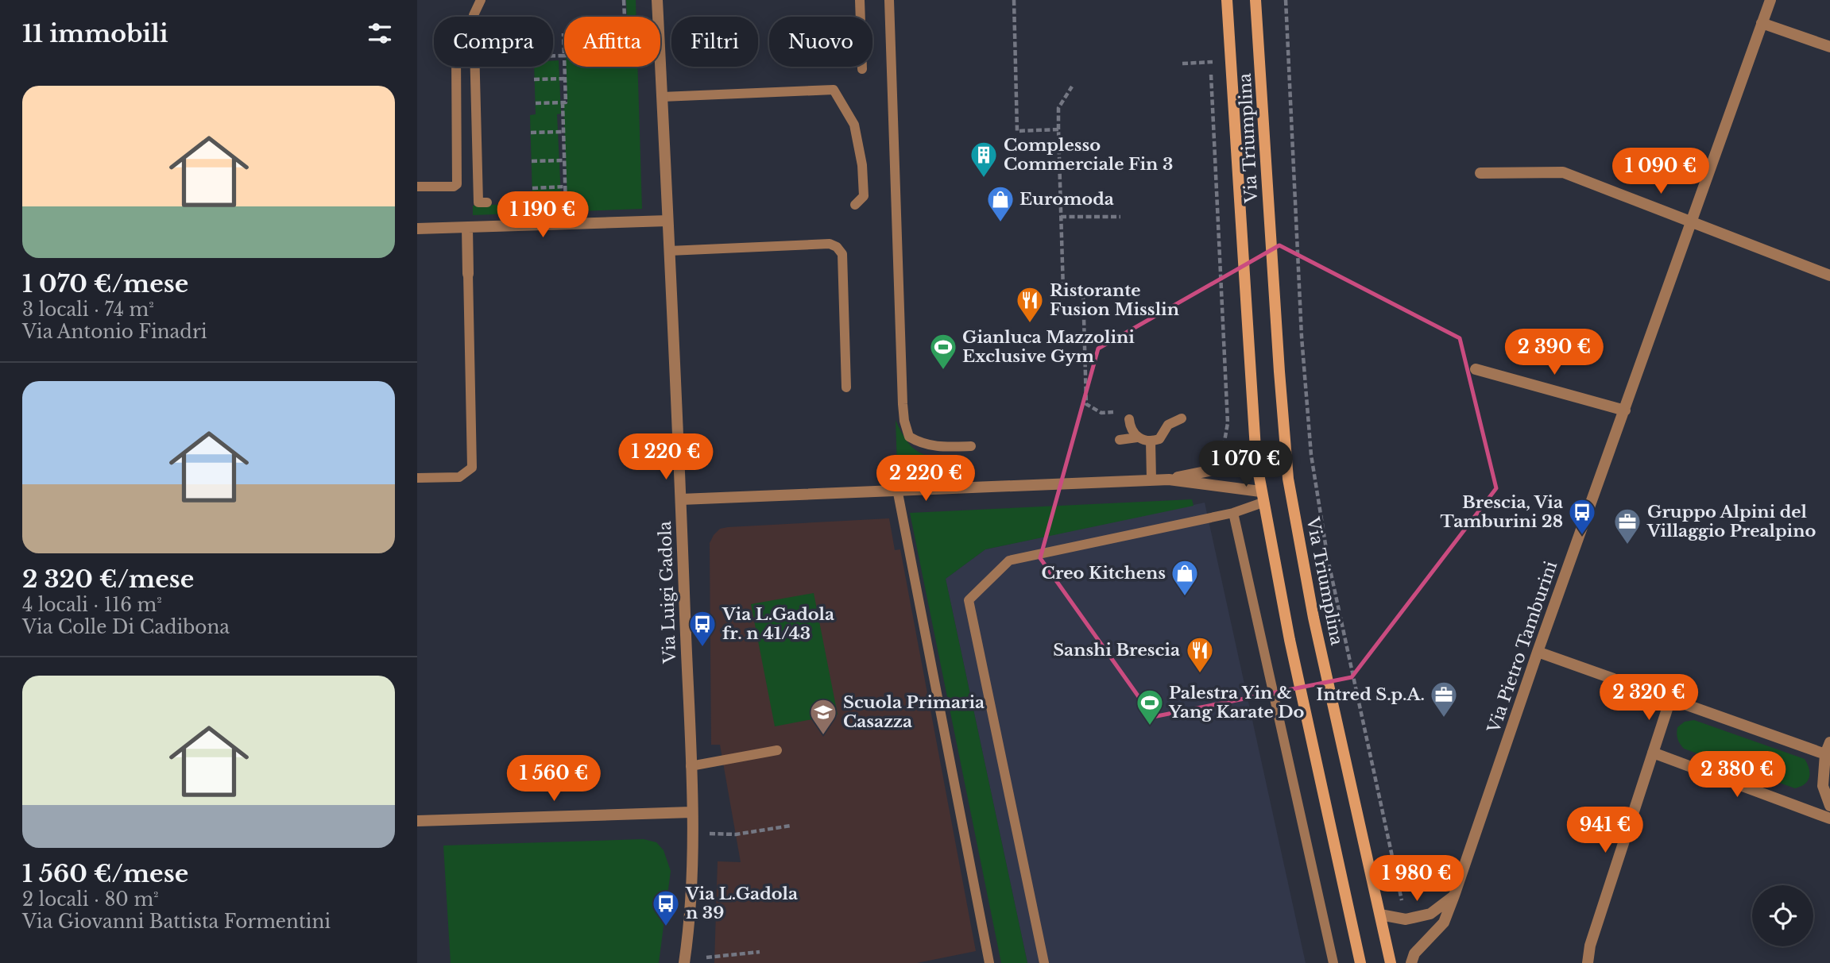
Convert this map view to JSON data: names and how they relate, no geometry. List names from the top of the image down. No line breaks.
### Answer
{"streets":{"main road":["Via Triumplina"],"street":["Via Luigi Gadola","Via Pietro Tamburini"]},"places":{"building":["Complesso Commerciale Fin 3"],"shop":["Euromoda","Creo Kitchens"],"restaurant":["Ristorante Fusion Misslin","Sanshi Brescia"],"sports":["Gianluca Mazzolini Exclusive Gym","Palestra Yin & Yang Karate Do"],"bus stop":["Brescia, Via Tamburini 28","Via L.Gadola fr. n 41/43","Via L.Gadola n 39"],"office":["Gruppo Alpini del Villaggio Prealpino","Intred S.p.A."],"school or university":["Scuola Primaria Casazza"]},"page":{"heading":"11 immobili","chip":["Compra","Affitta","Filtri","Nuovo"],"list":[{"name":"1 070 €/mese","note":"3 locali · 74 m² · Via Antonio Finadri"},{"name":"2 320 €/mese","note":"4 locali · 116 m² · Via Colle Di Cadibona"},{"name":"1 560 €/mese","note":"2 locali · 80 m² · Via Giovanni Battista Formentini"}],"price":["1 090 €","1 190 €","2 390 €","1 220 €","1 070 €","2 220 €","2 320 €","2 380 €","1 560 €","941 €","1 980 €"]}}
